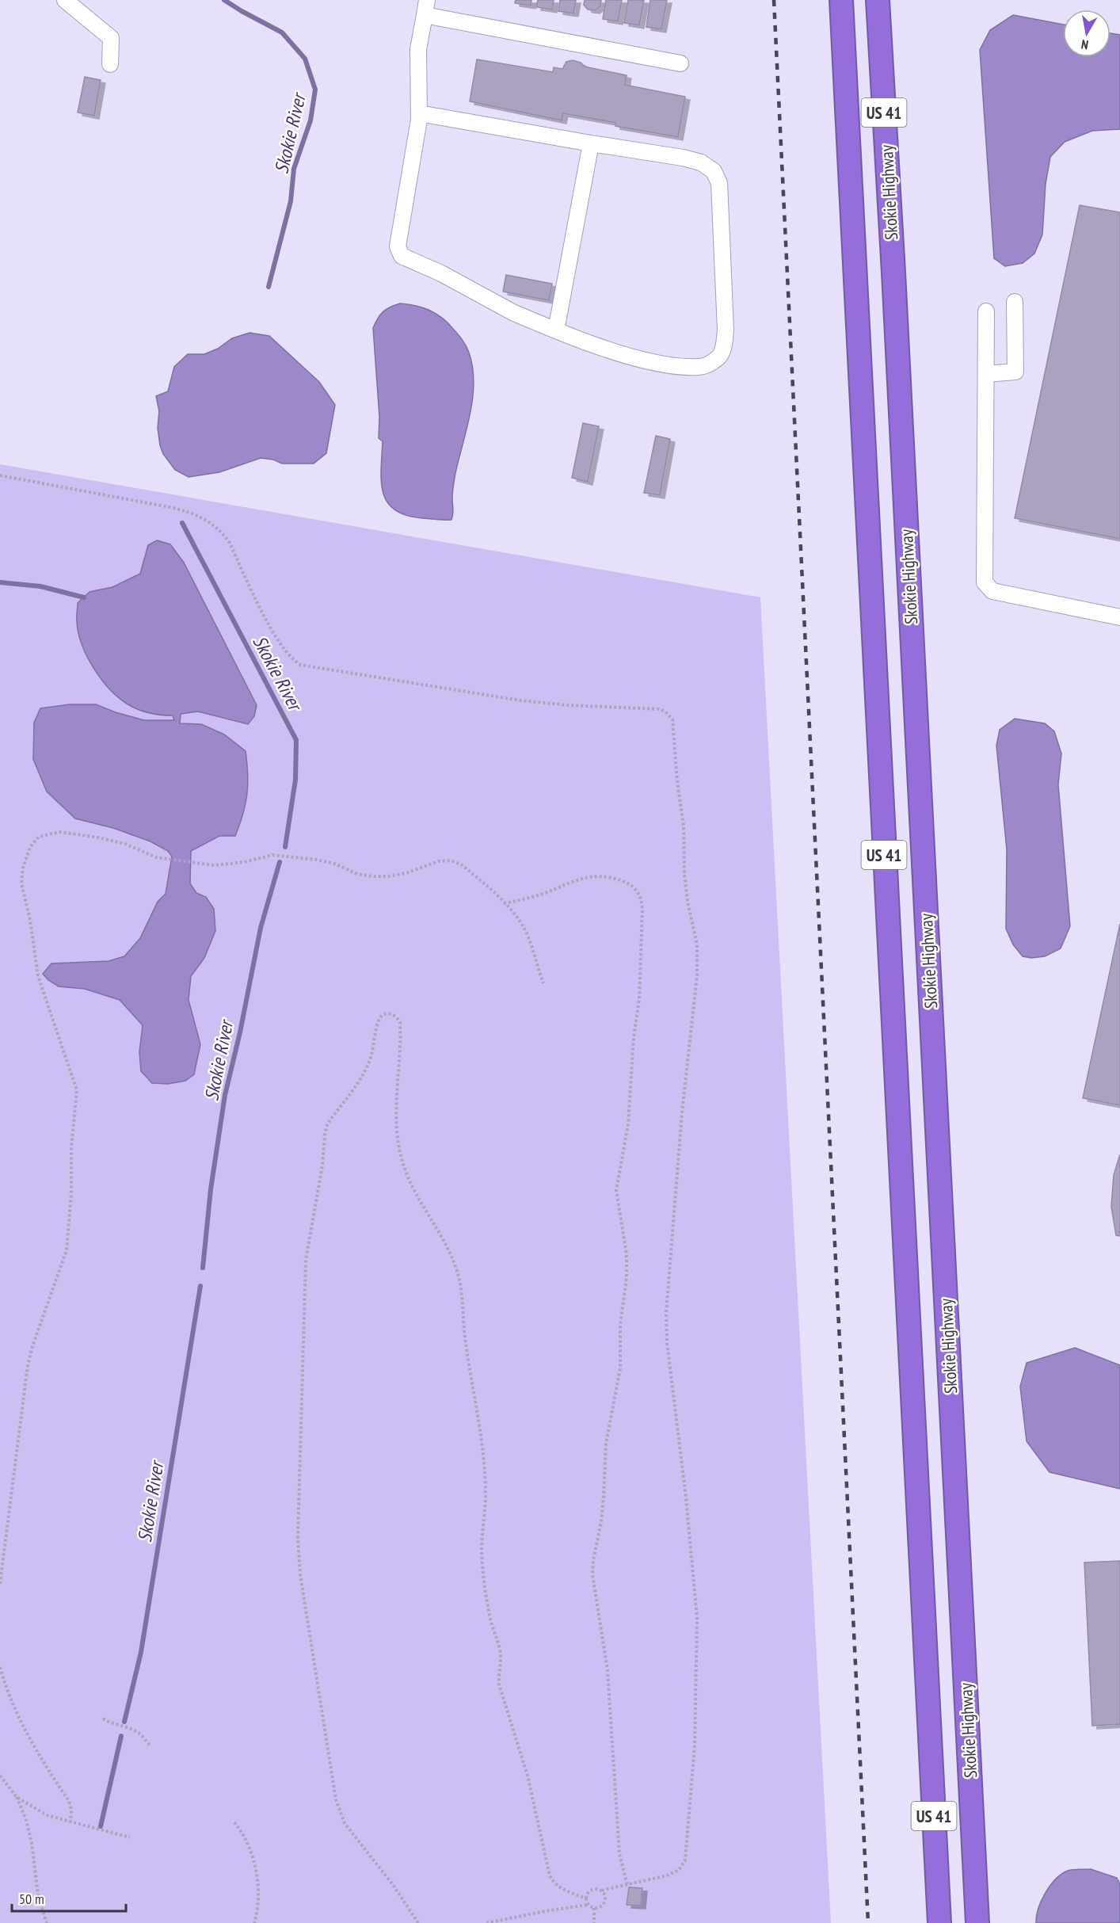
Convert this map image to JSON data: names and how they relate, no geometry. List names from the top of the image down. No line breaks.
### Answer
{"streets":{"highway":["US 41","Skokie Highway"]},"water":["Skokie River"],"scale_bar":"50 m","north":"bottom"}
